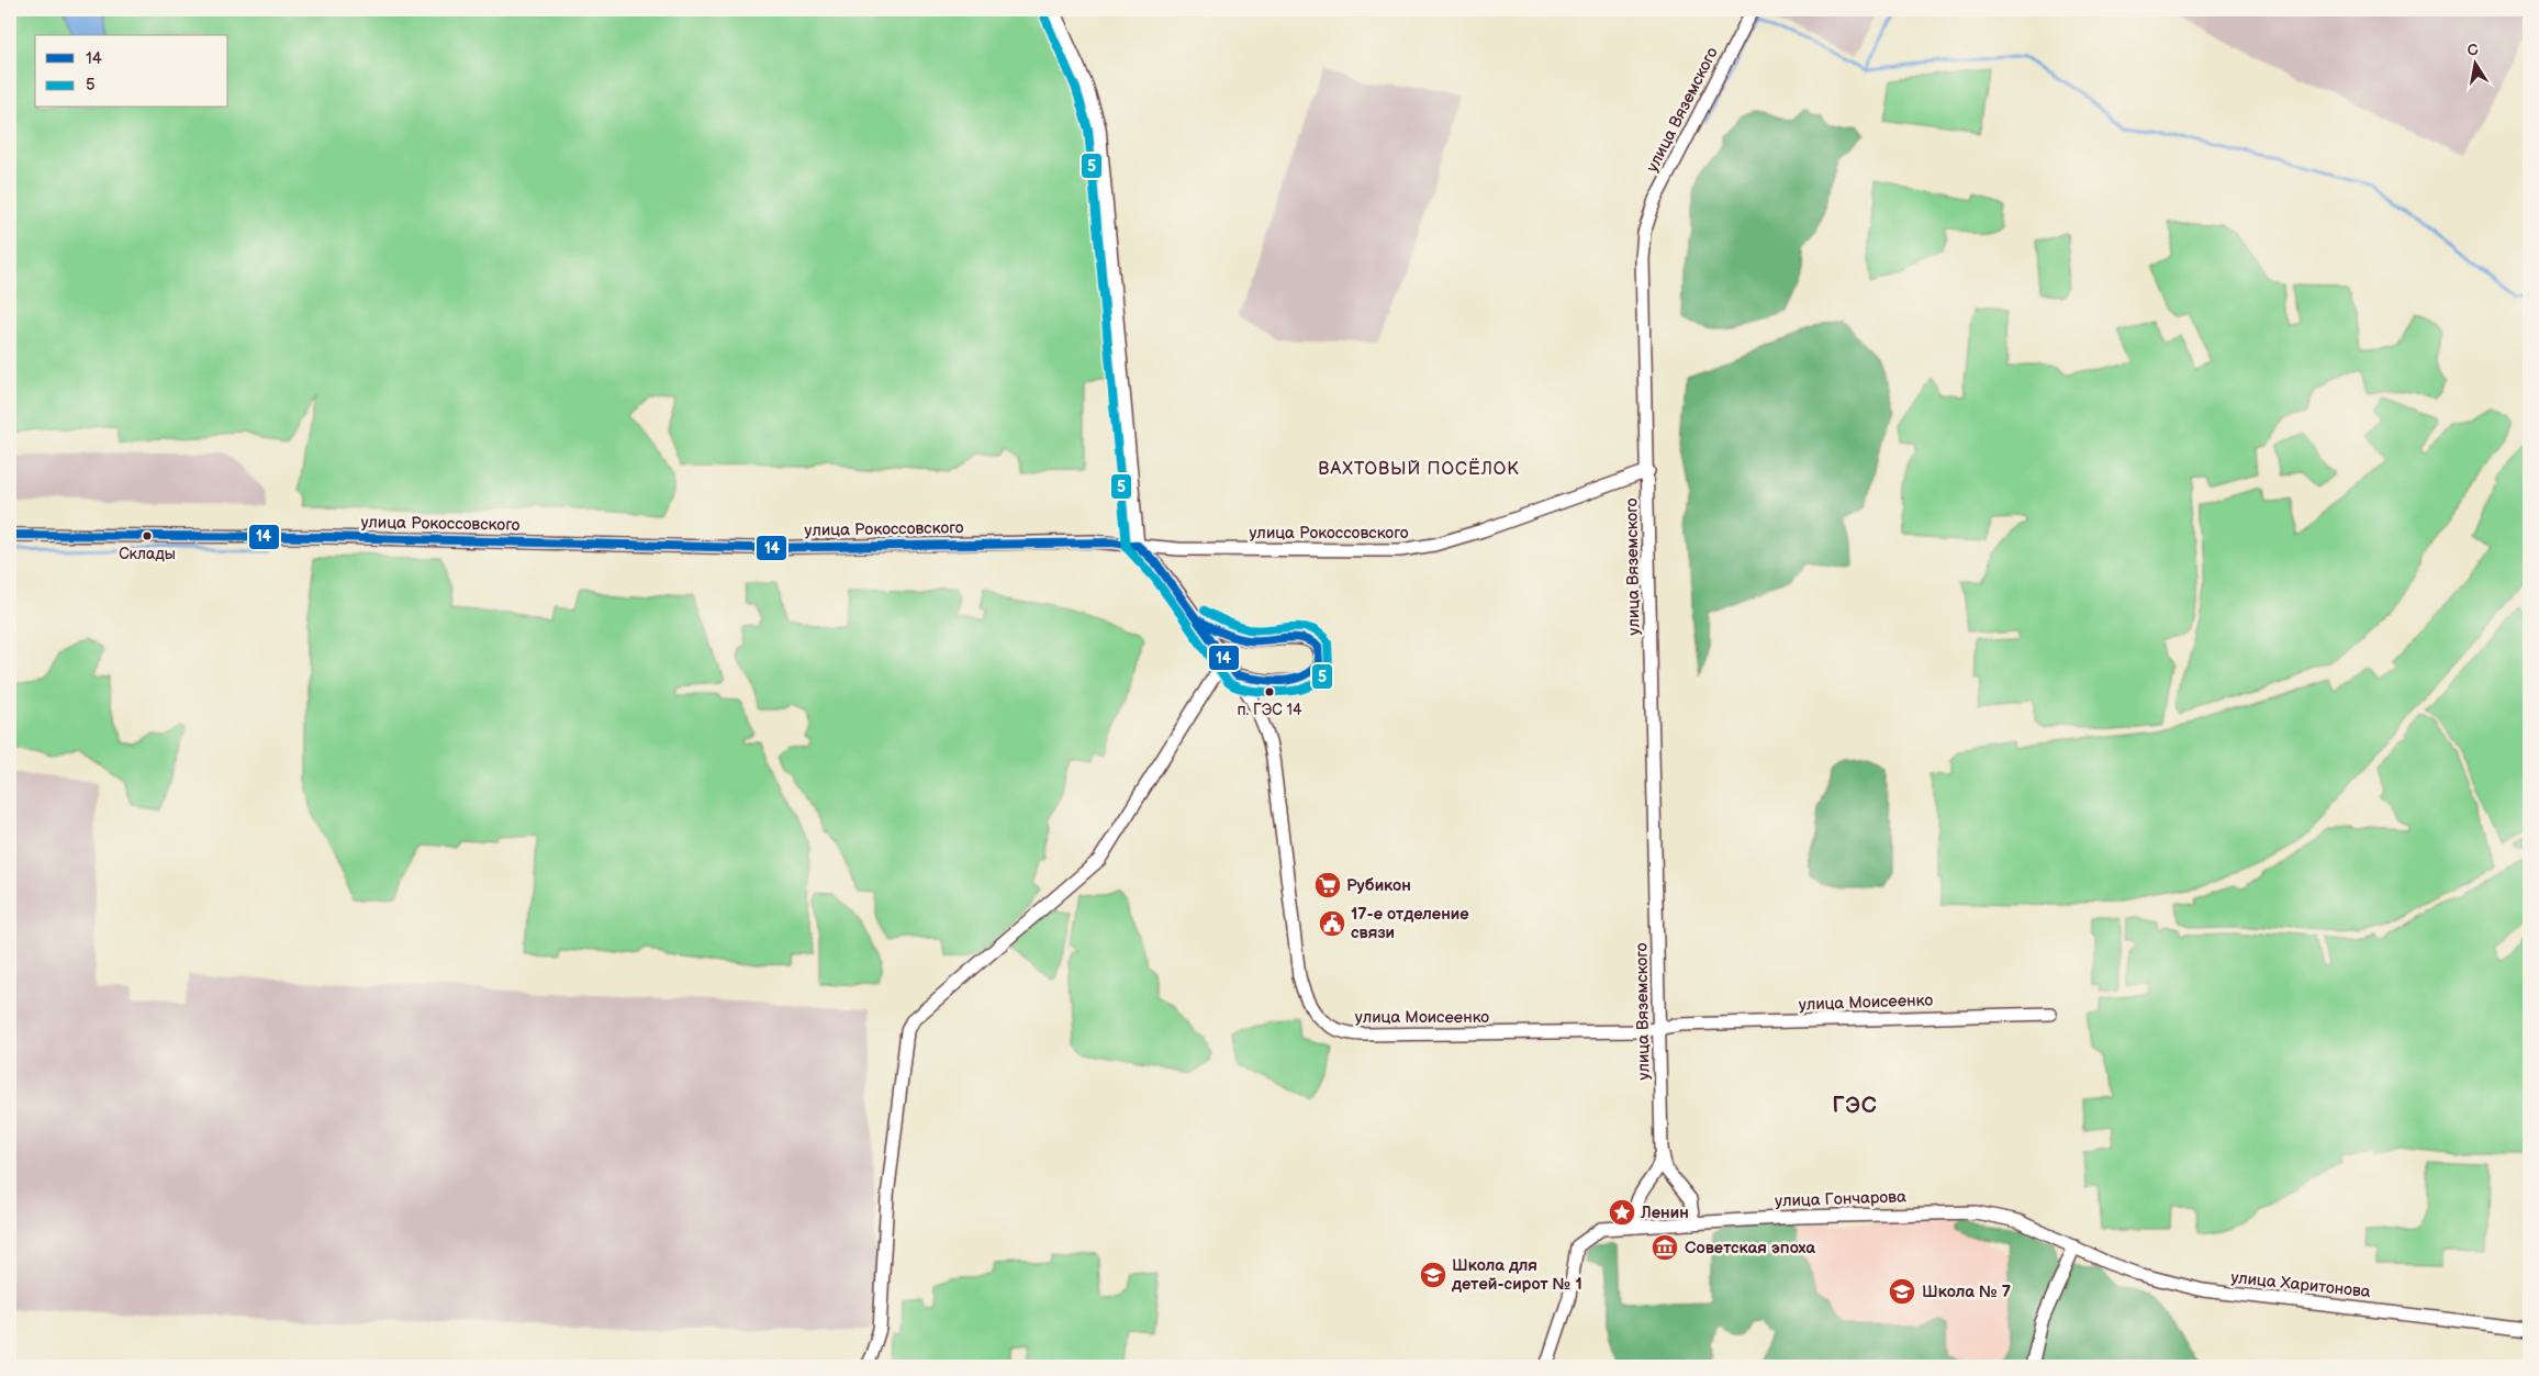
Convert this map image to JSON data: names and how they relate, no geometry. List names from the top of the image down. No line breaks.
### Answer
{"streets":{"street":["улица Вяземского","улица Рокоссовского","улица Моисеенко","улица Гончарова","улица Харитонова"]},"crossings":[["улица Вяземского","улица Рокоссовского"],["улица Вяземского","улица Моисеенко"],["улица Рокоссовского","улица Моисеенко"],["улица Гончарова","улица Харитонова"]],"districts":["ВАХТОВЫЙ ПОСЁЛОК","ГЭС"],"places":{"other":["Склады","п. ГЭС 14"],"supermarket":["Рубикон"],"public building":["17-е отделение связи"],"place":["Ленин"],"museum":["Советская эпоха"],"school or university":["Школа для детей-сирот № 1","Школа № 7"]},"lines":["transit line 5","transit line 14"],"legend":["14","5"],"north":"top"}
